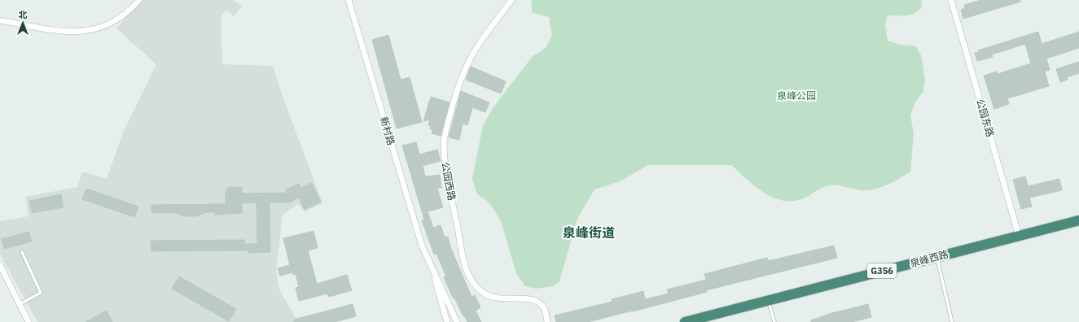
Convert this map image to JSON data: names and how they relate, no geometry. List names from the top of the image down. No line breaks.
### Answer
{"streets":{"highway":["泉峰西路","G356"],"street":["公园东路","新村路","公园西路"]},"crossings":[["公园东路","泉峰西路"]],"districts":["泉峰街道"],"parks":["泉峰公园"],"north":"top"}
